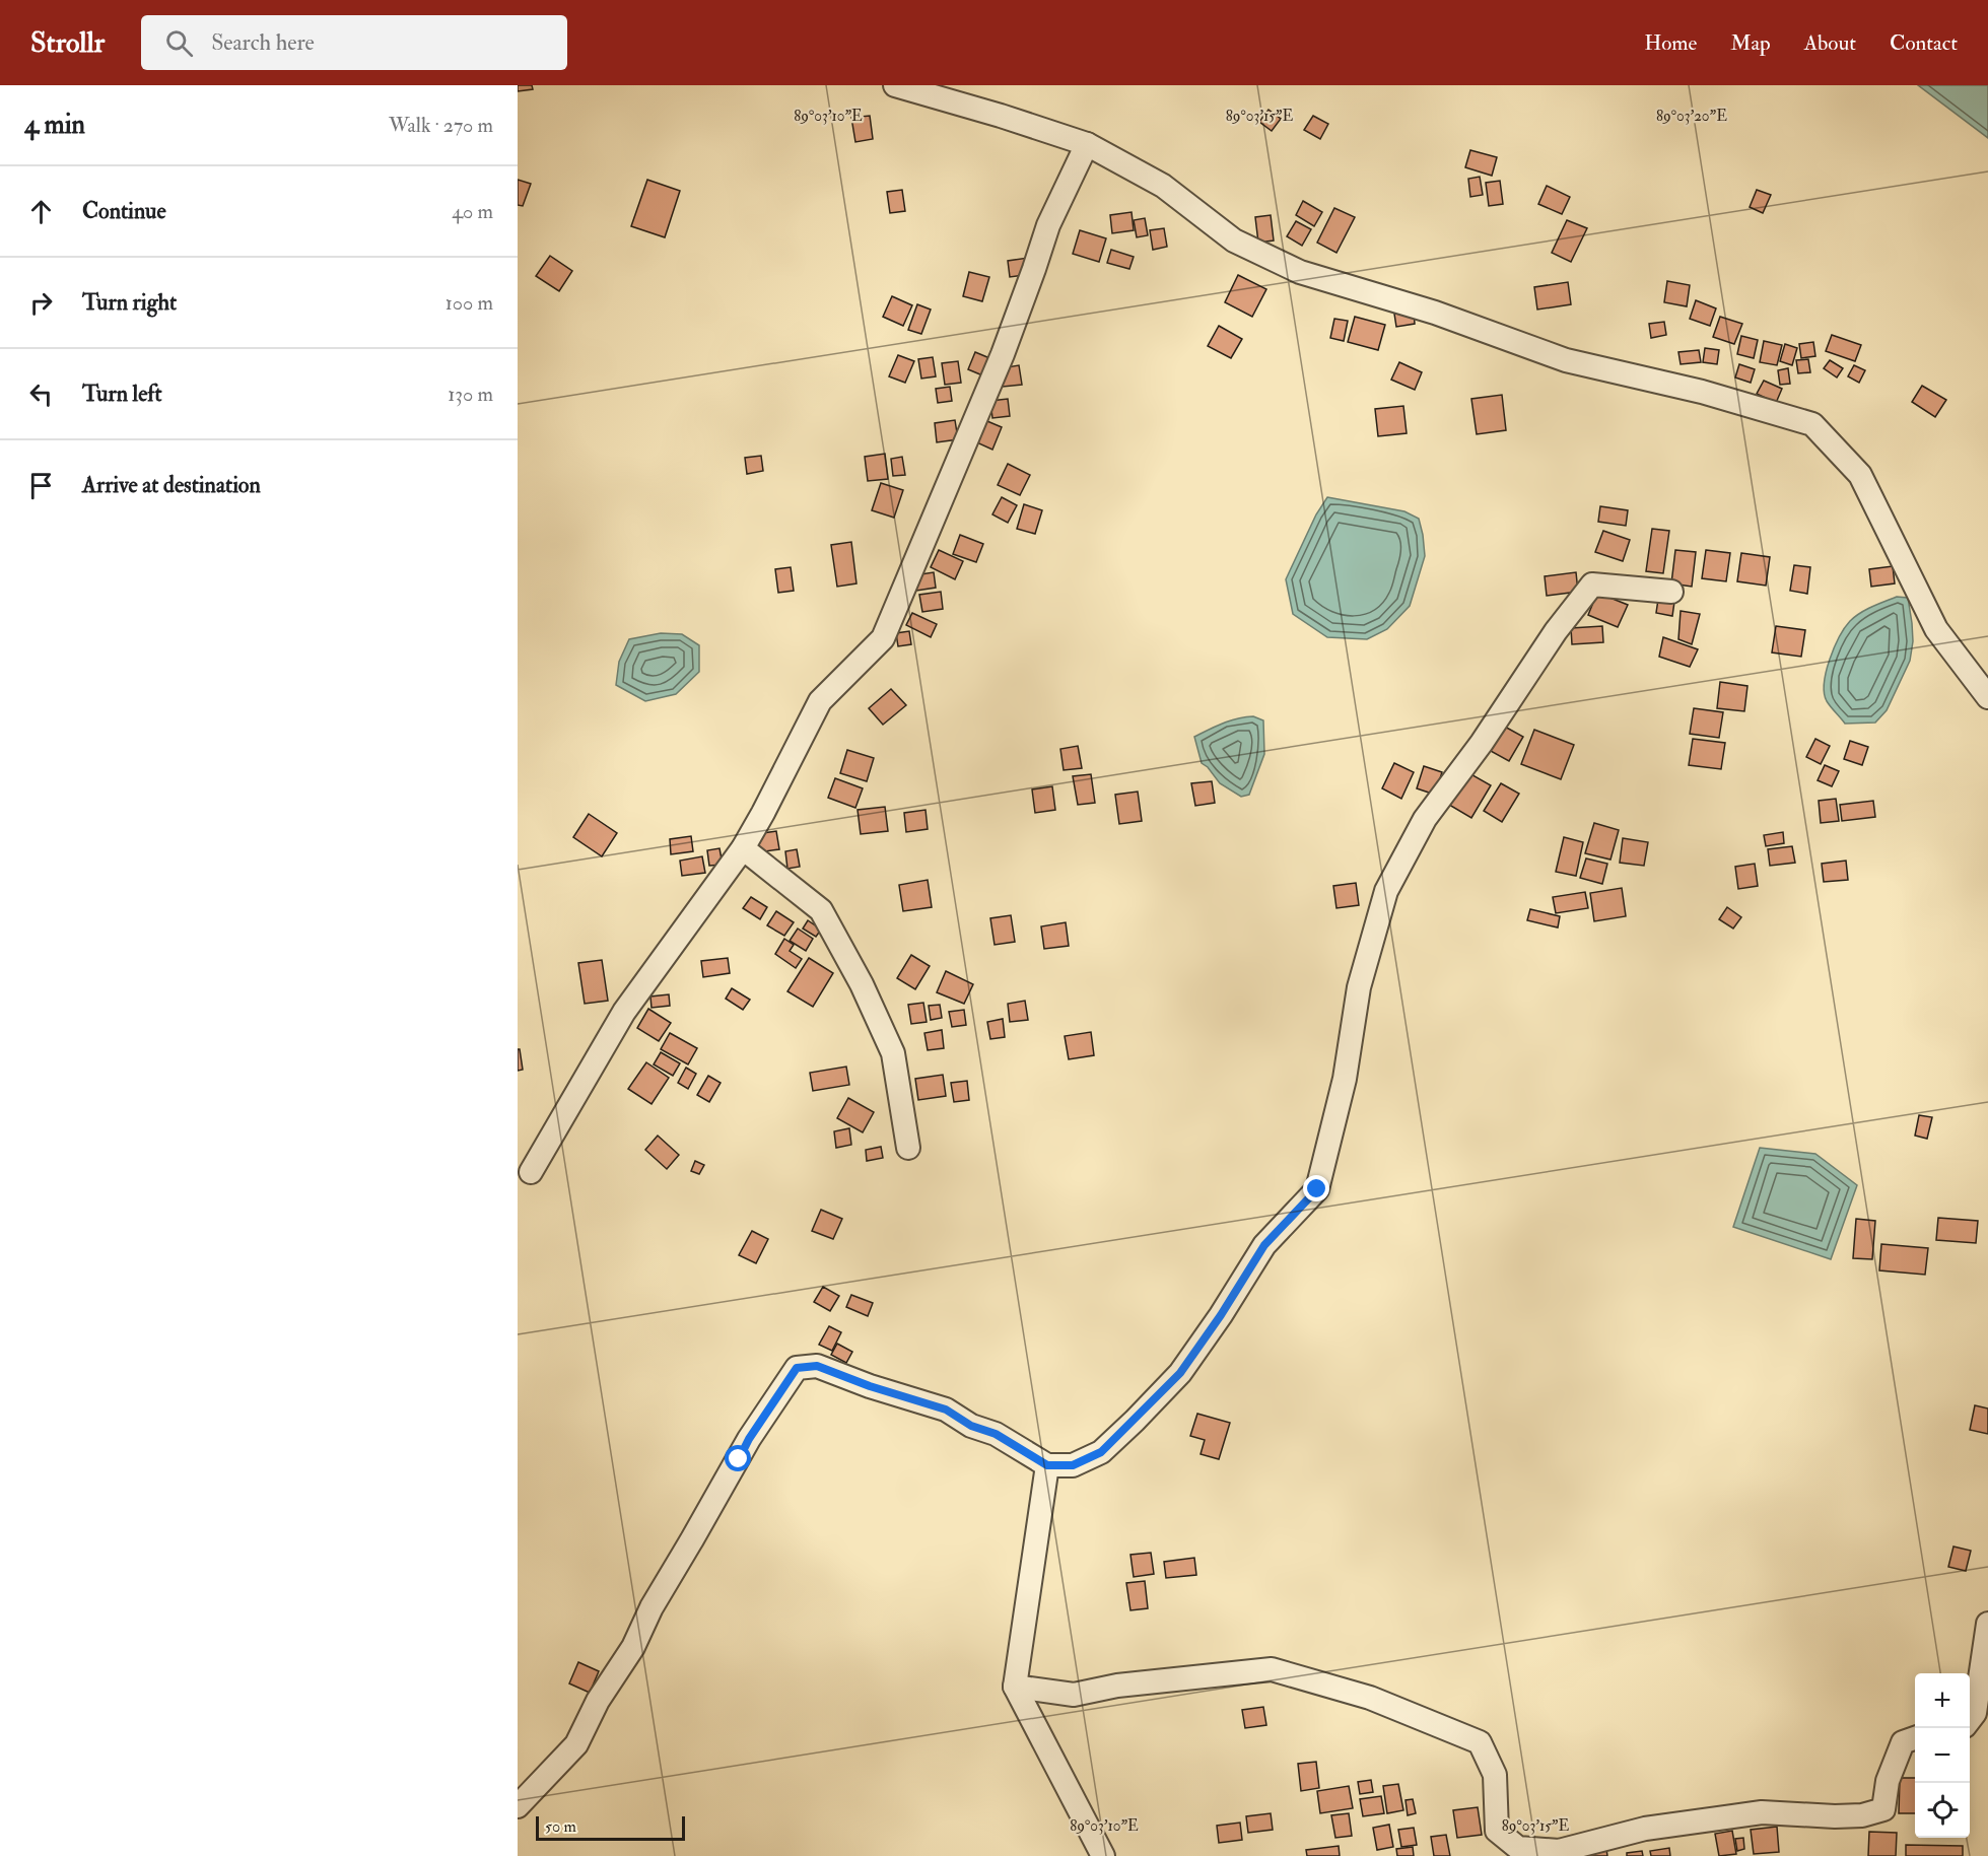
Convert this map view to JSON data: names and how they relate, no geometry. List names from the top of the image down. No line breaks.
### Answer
{"scale_bar":"50 m","page":{"header":"Strollr","search":"Search here","nav":["Home","Map","About","Contact"],"heading":["4 min","Walk · 270 m"],"list":[["Continue","40 m"],["Turn right","100 m"],["Turn left","130 m"],"Arrive at destination"],"map_buttons":["+","−"],"scale":"50 m"},"coordinates":["89°03'10\"E","89°03'15\"E","89°03'20\"E"]}
